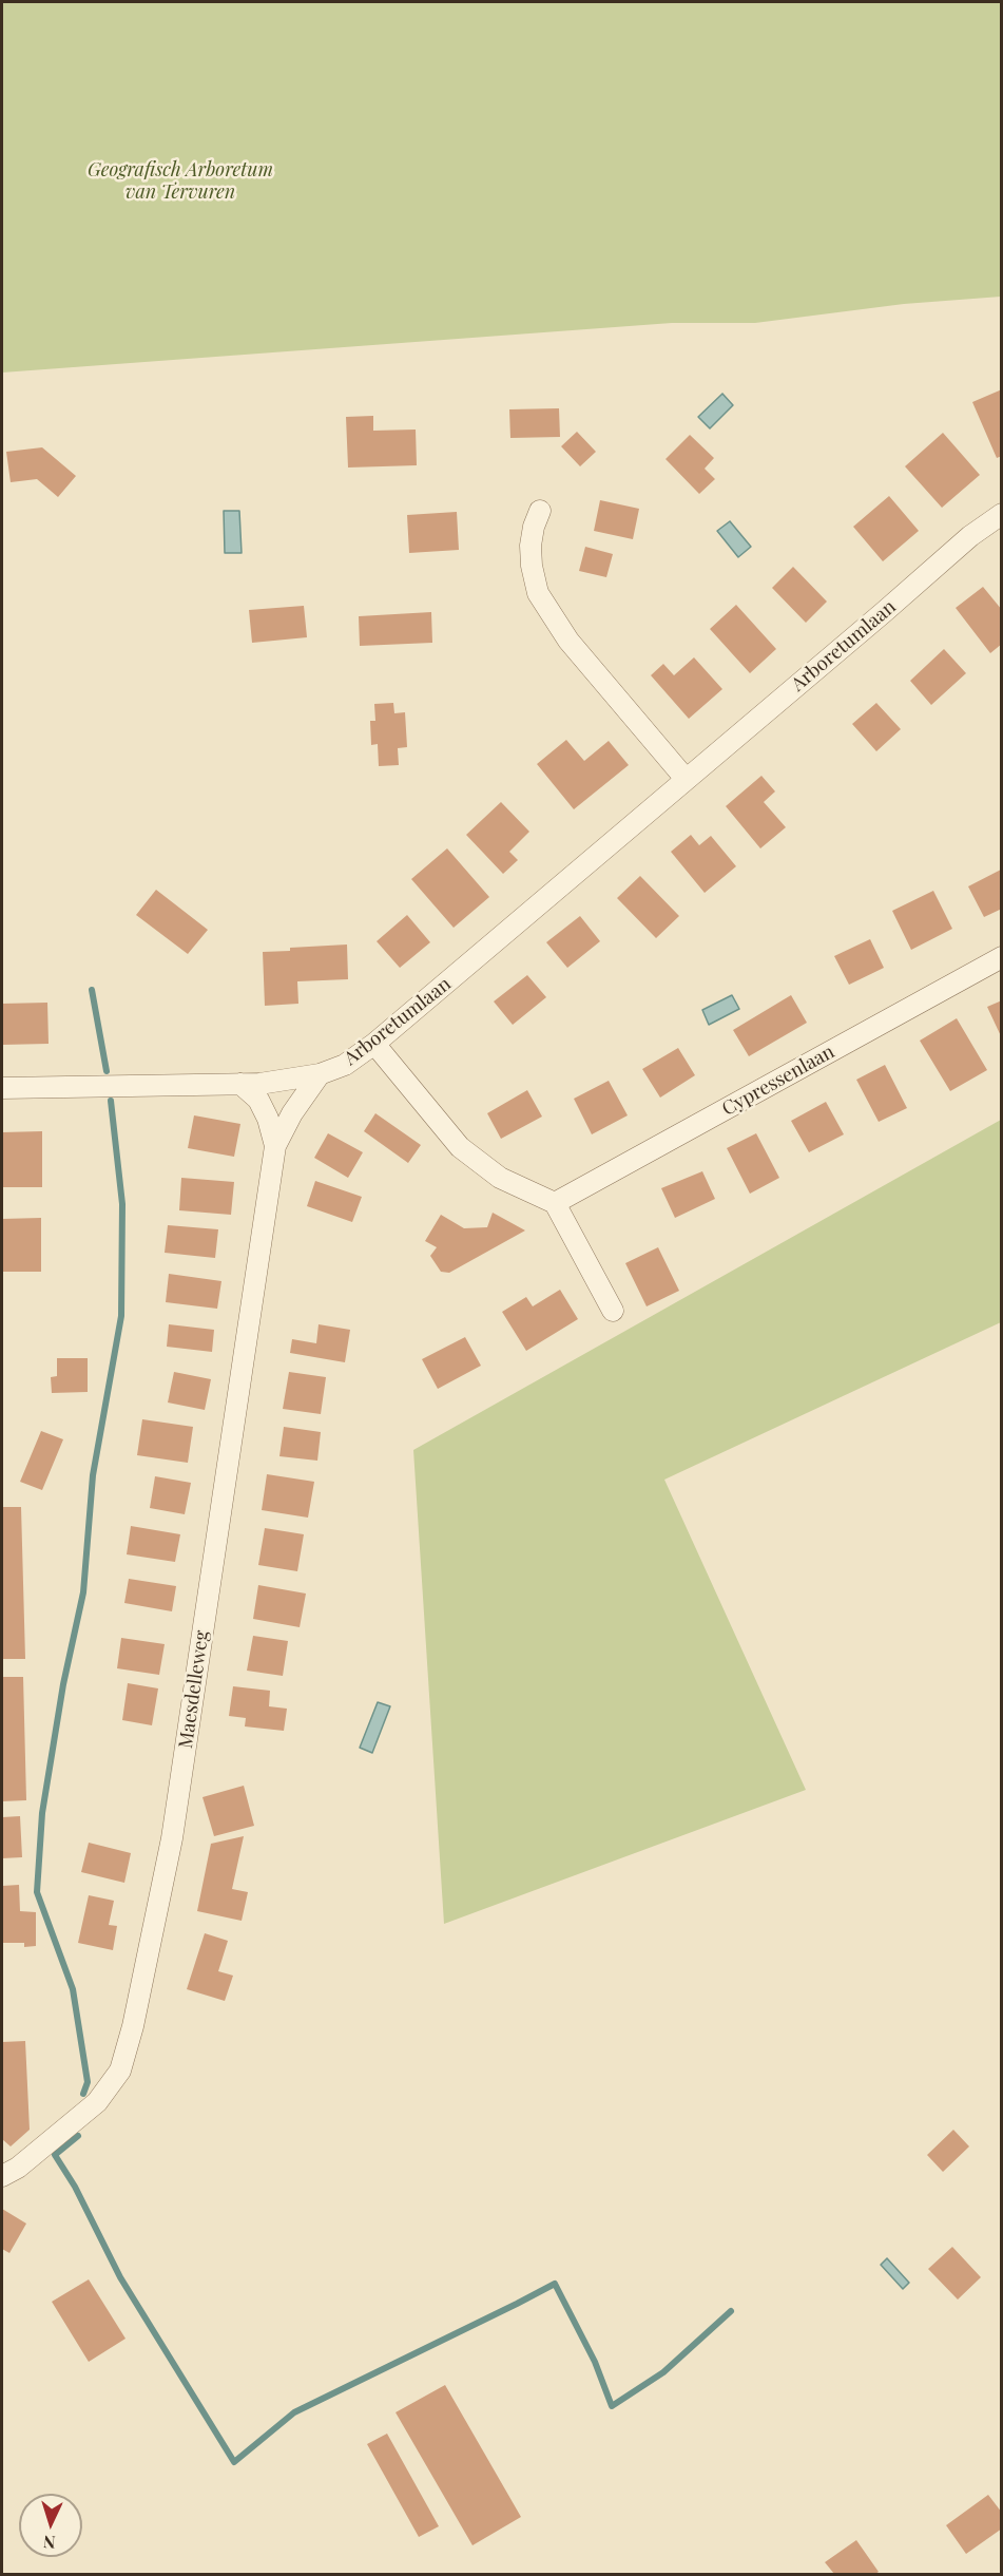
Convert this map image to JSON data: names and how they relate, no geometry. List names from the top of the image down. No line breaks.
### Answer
{"streets":{"street":["Arboretumlaan","Cypressenlaan","Maesdelleweg"]},"crossings":[["Arboretumlaan","Maesdelleweg"]],"parks":["Geografisch Arboretum van Tervuren"],"north":"bottom"}
